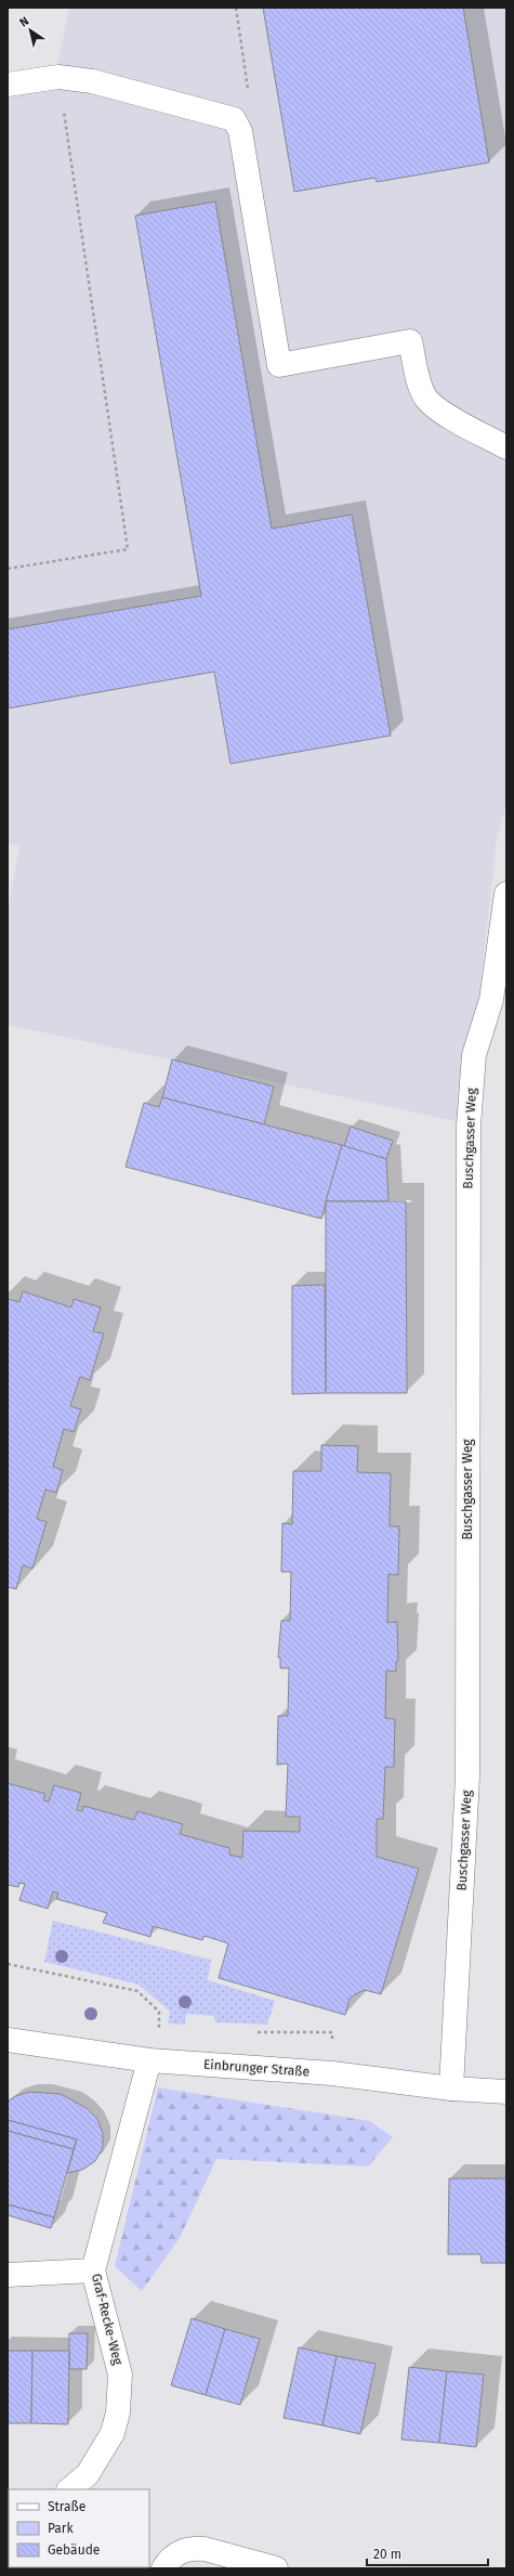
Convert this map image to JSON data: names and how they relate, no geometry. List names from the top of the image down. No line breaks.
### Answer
{"streets":{"street":["Buschgasser Weg","Einbrunger Straße","Graf-Recke-Weg"]},"crossings":[["Buschgasser Weg","Einbrunger Straße"],["Einbrunger Straße","Graf-Recke-Weg"]],"legend":["Straße","Park","Gebäude"],"scale_bar":"20 m","north":"top left"}
